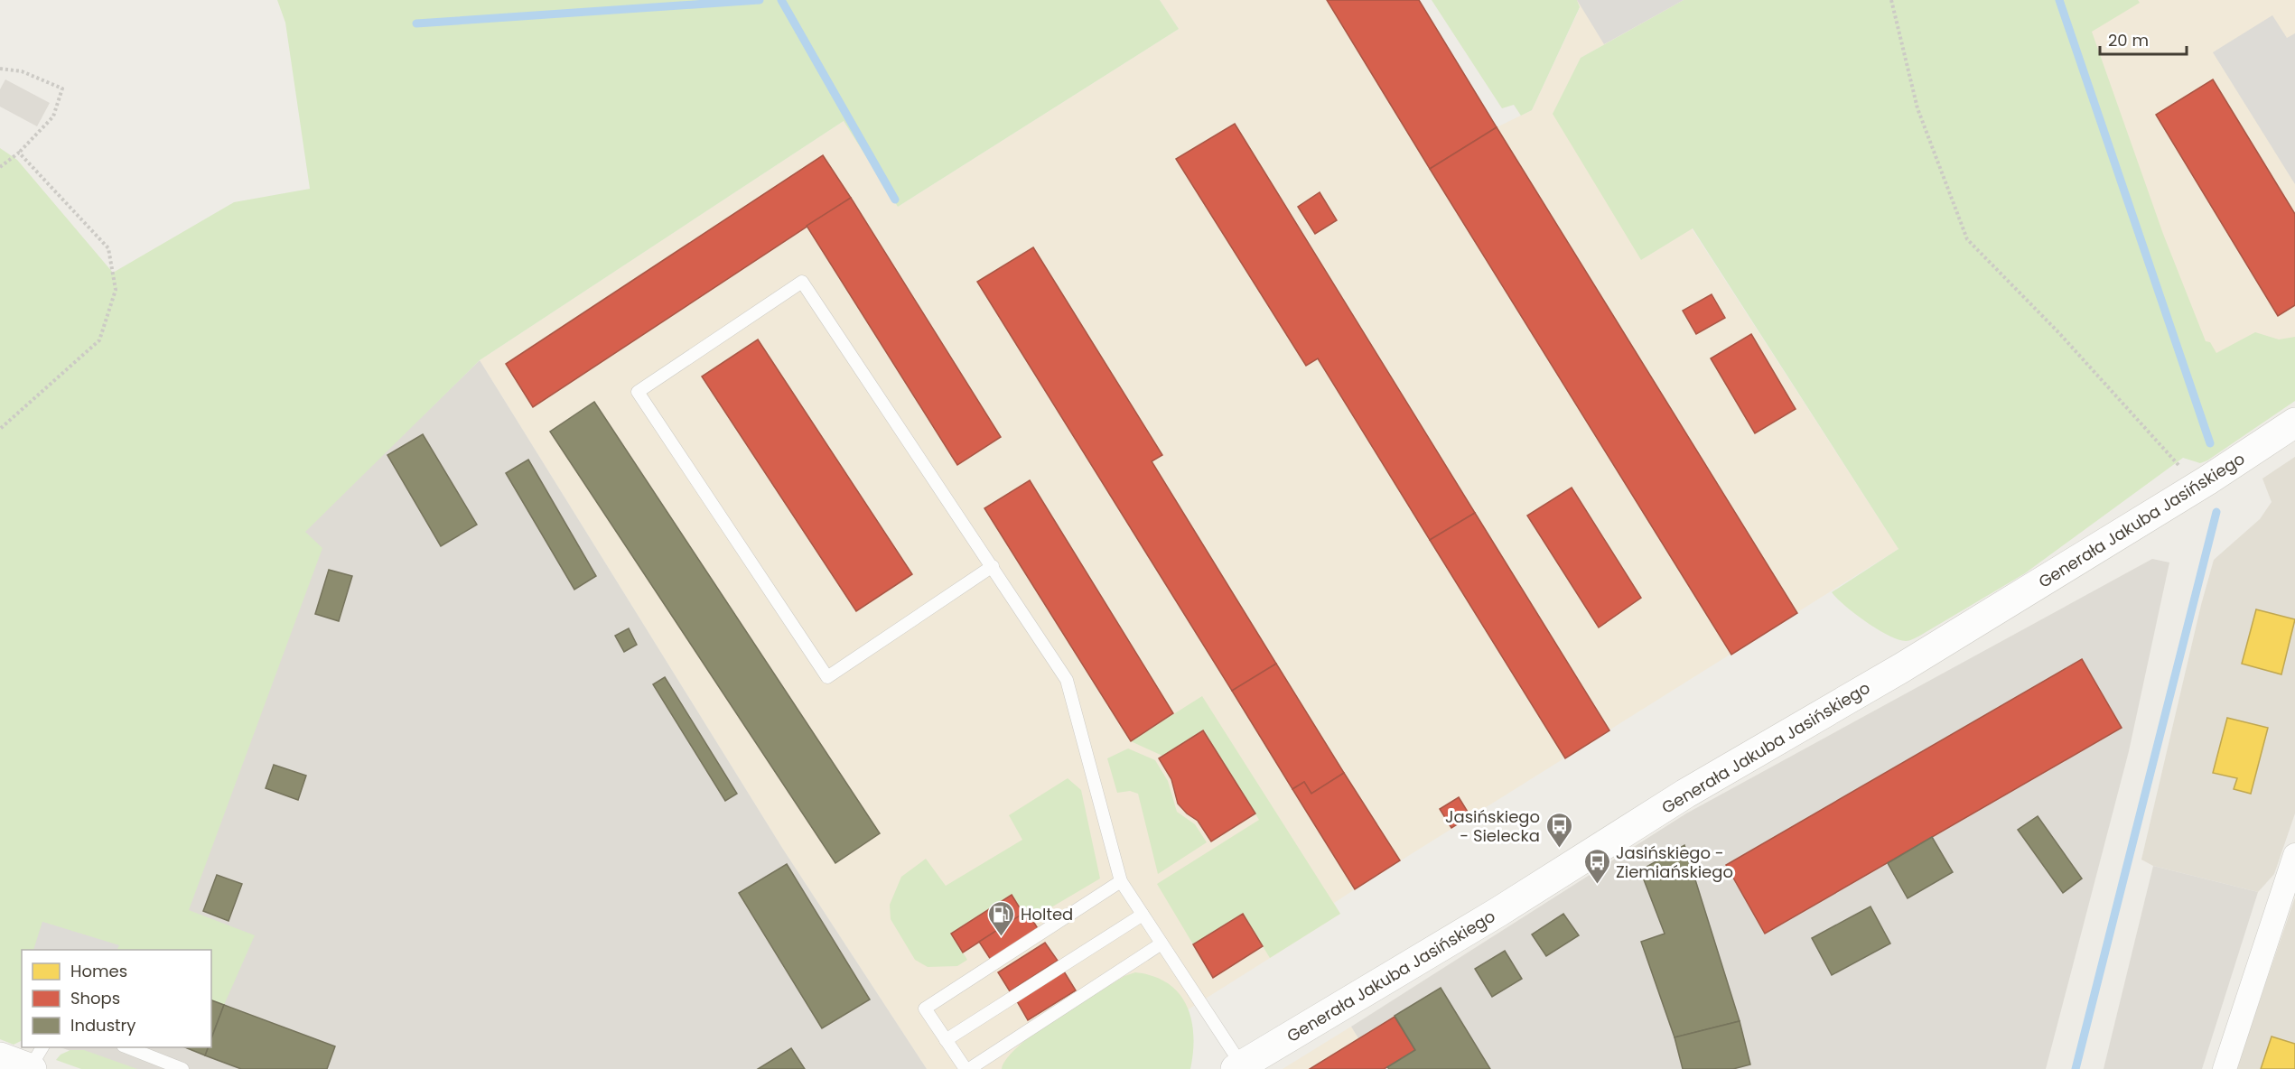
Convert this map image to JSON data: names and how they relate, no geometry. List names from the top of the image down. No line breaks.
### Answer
{"streets":{"street":["Generała Jakuba Jasińskiego"]},"places":{"bus stop":["Jasińskiego - Sielecka","Jasińskiego - Ziemiańskiego"],"fuel station":["Holted"]},"legend":["Homes","Shops","Industry"],"scale_bar":"20 m"}
